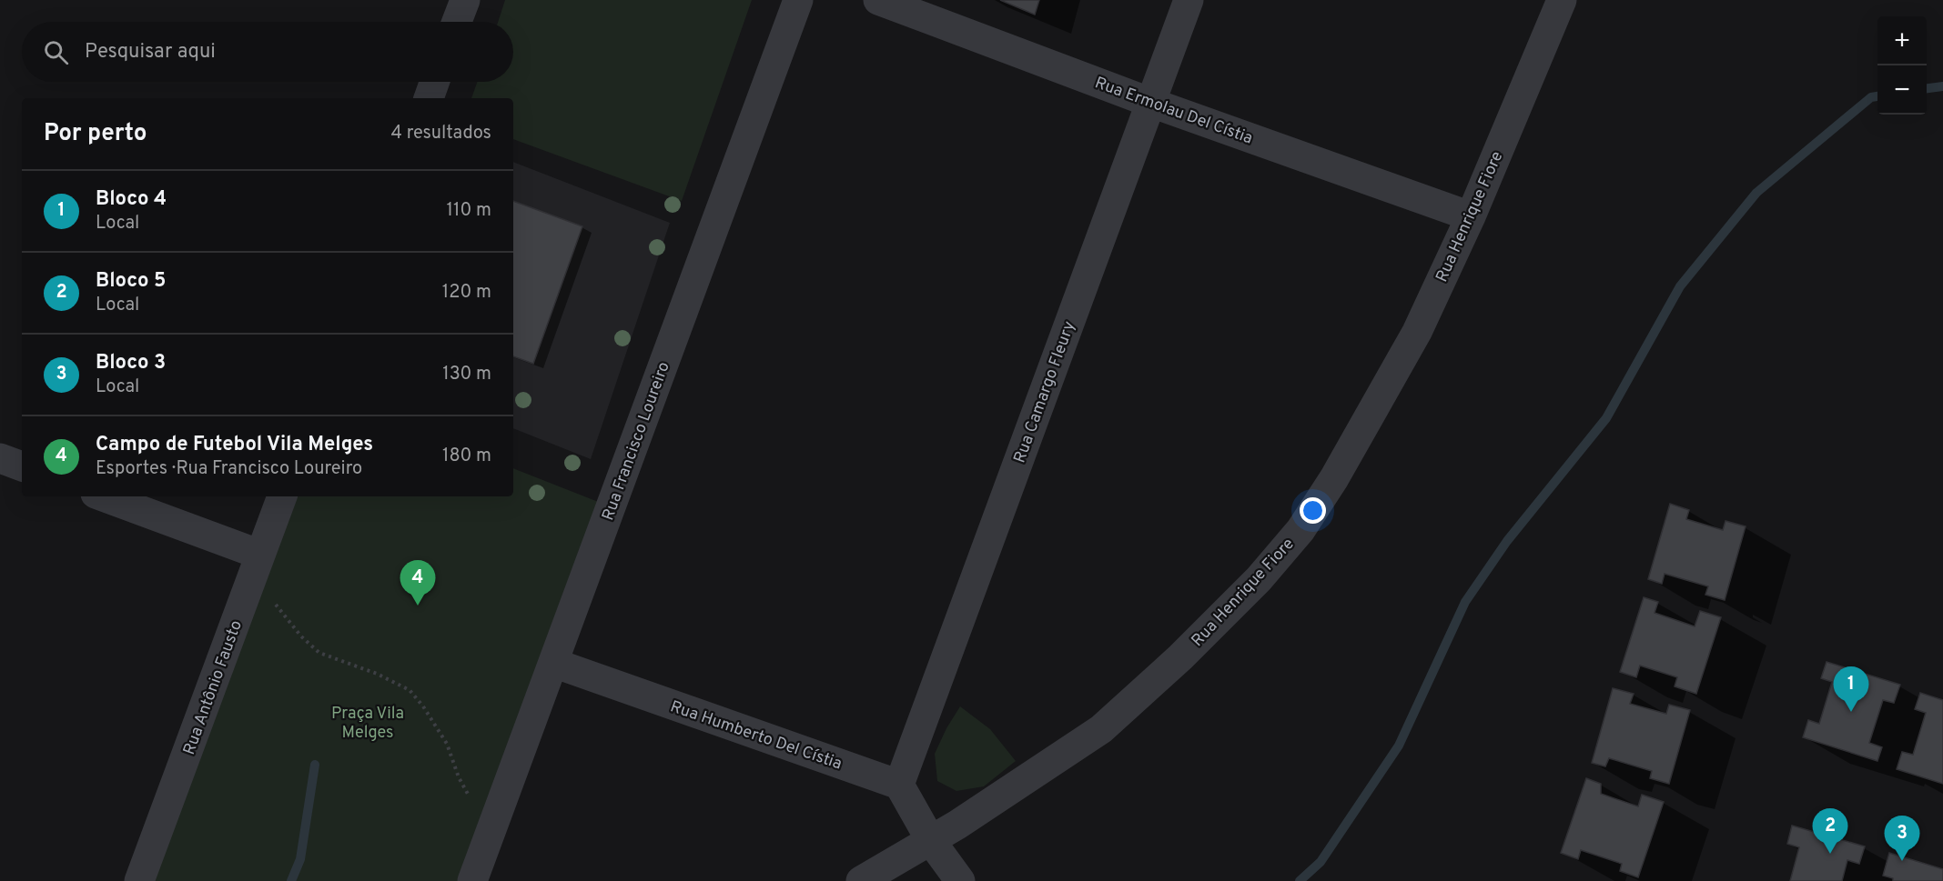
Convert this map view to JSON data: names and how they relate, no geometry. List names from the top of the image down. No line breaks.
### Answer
{"streets":{"street":["Rua Ermolau Del Cístia","Rua Henrique Fiore","Rua Camargo Fleury","Rua Francisco Loureiro","Rua Antônio Fausto","Rua Humberto Del Cístia"]},"crossings":[["Rua Ermolau Del Cístia","Rua Henrique Fiore"],["Rua Ermolau Del Cístia","Rua Camargo Fleury"],["Rua Camargo Fleury","Rua Humberto Del Cístia"],["Rua Francisco Loureiro","Rua Humberto Del Cístia"]],"parks":["Praça Vila Melges"],"page":{"map_buttons":["+","−"],"search":"Pesquisar aqui","heading":["Por perto","4 resultados"],"list":[{"mark":"1","name":"Bloco 4","note":"Local","value":"110 m"},{"mark":"2","name":"Bloco 5","note":"Local","value":"120 m"},{"mark":"3","name":"Bloco 3","note":"Local","value":"130 m"},{"mark":"4","name":"Campo de Futebol Vila Melges","note":"Esportes · Rua Francisco Loureiro","value":"180 m"}],"pins":["4","1","2","3"]}}
